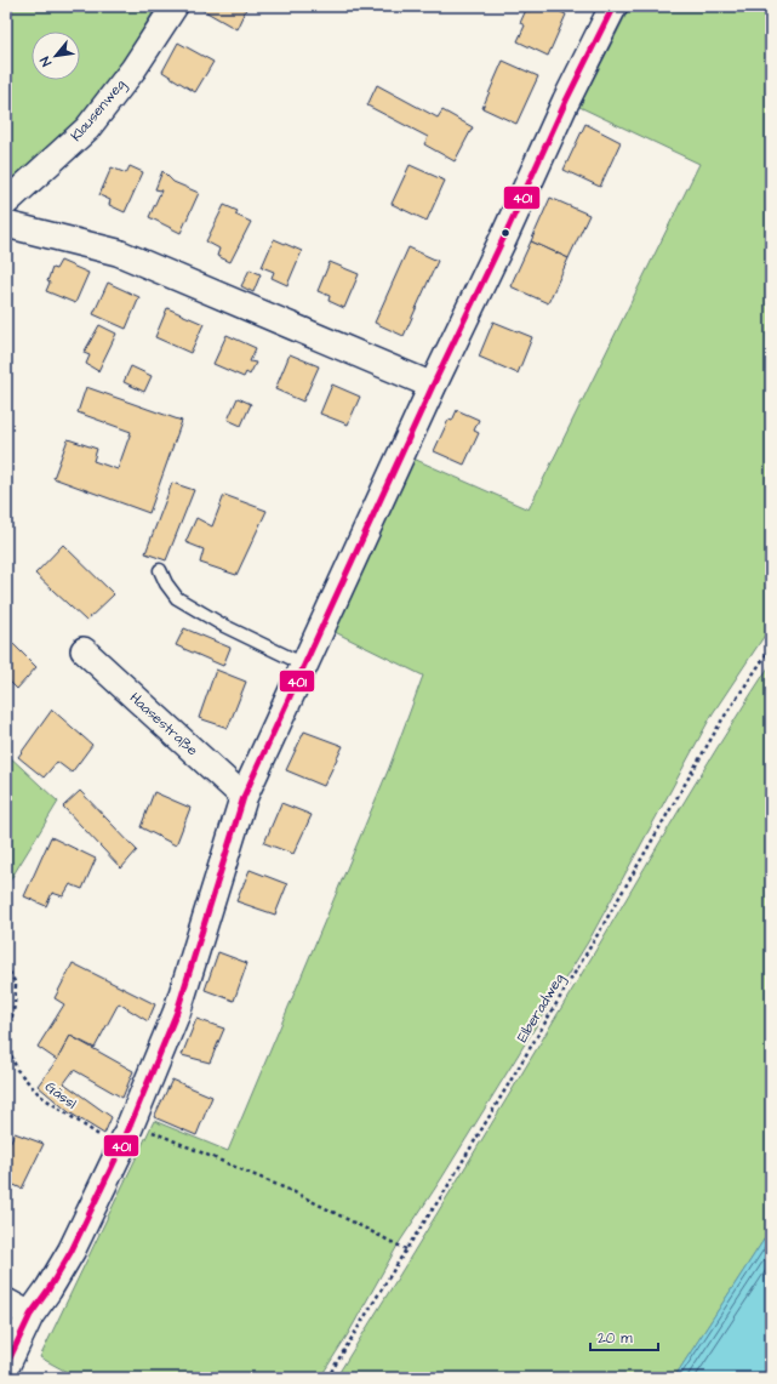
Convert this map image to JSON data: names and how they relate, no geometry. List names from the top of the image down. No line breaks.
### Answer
{"streets":{"street":["Klausenweg","Haasestraße"],"path":["Elberadweg","Gässl"]},"lines":["transit line 401"],"scale_bar":"20 m","north":"bottom left"}
